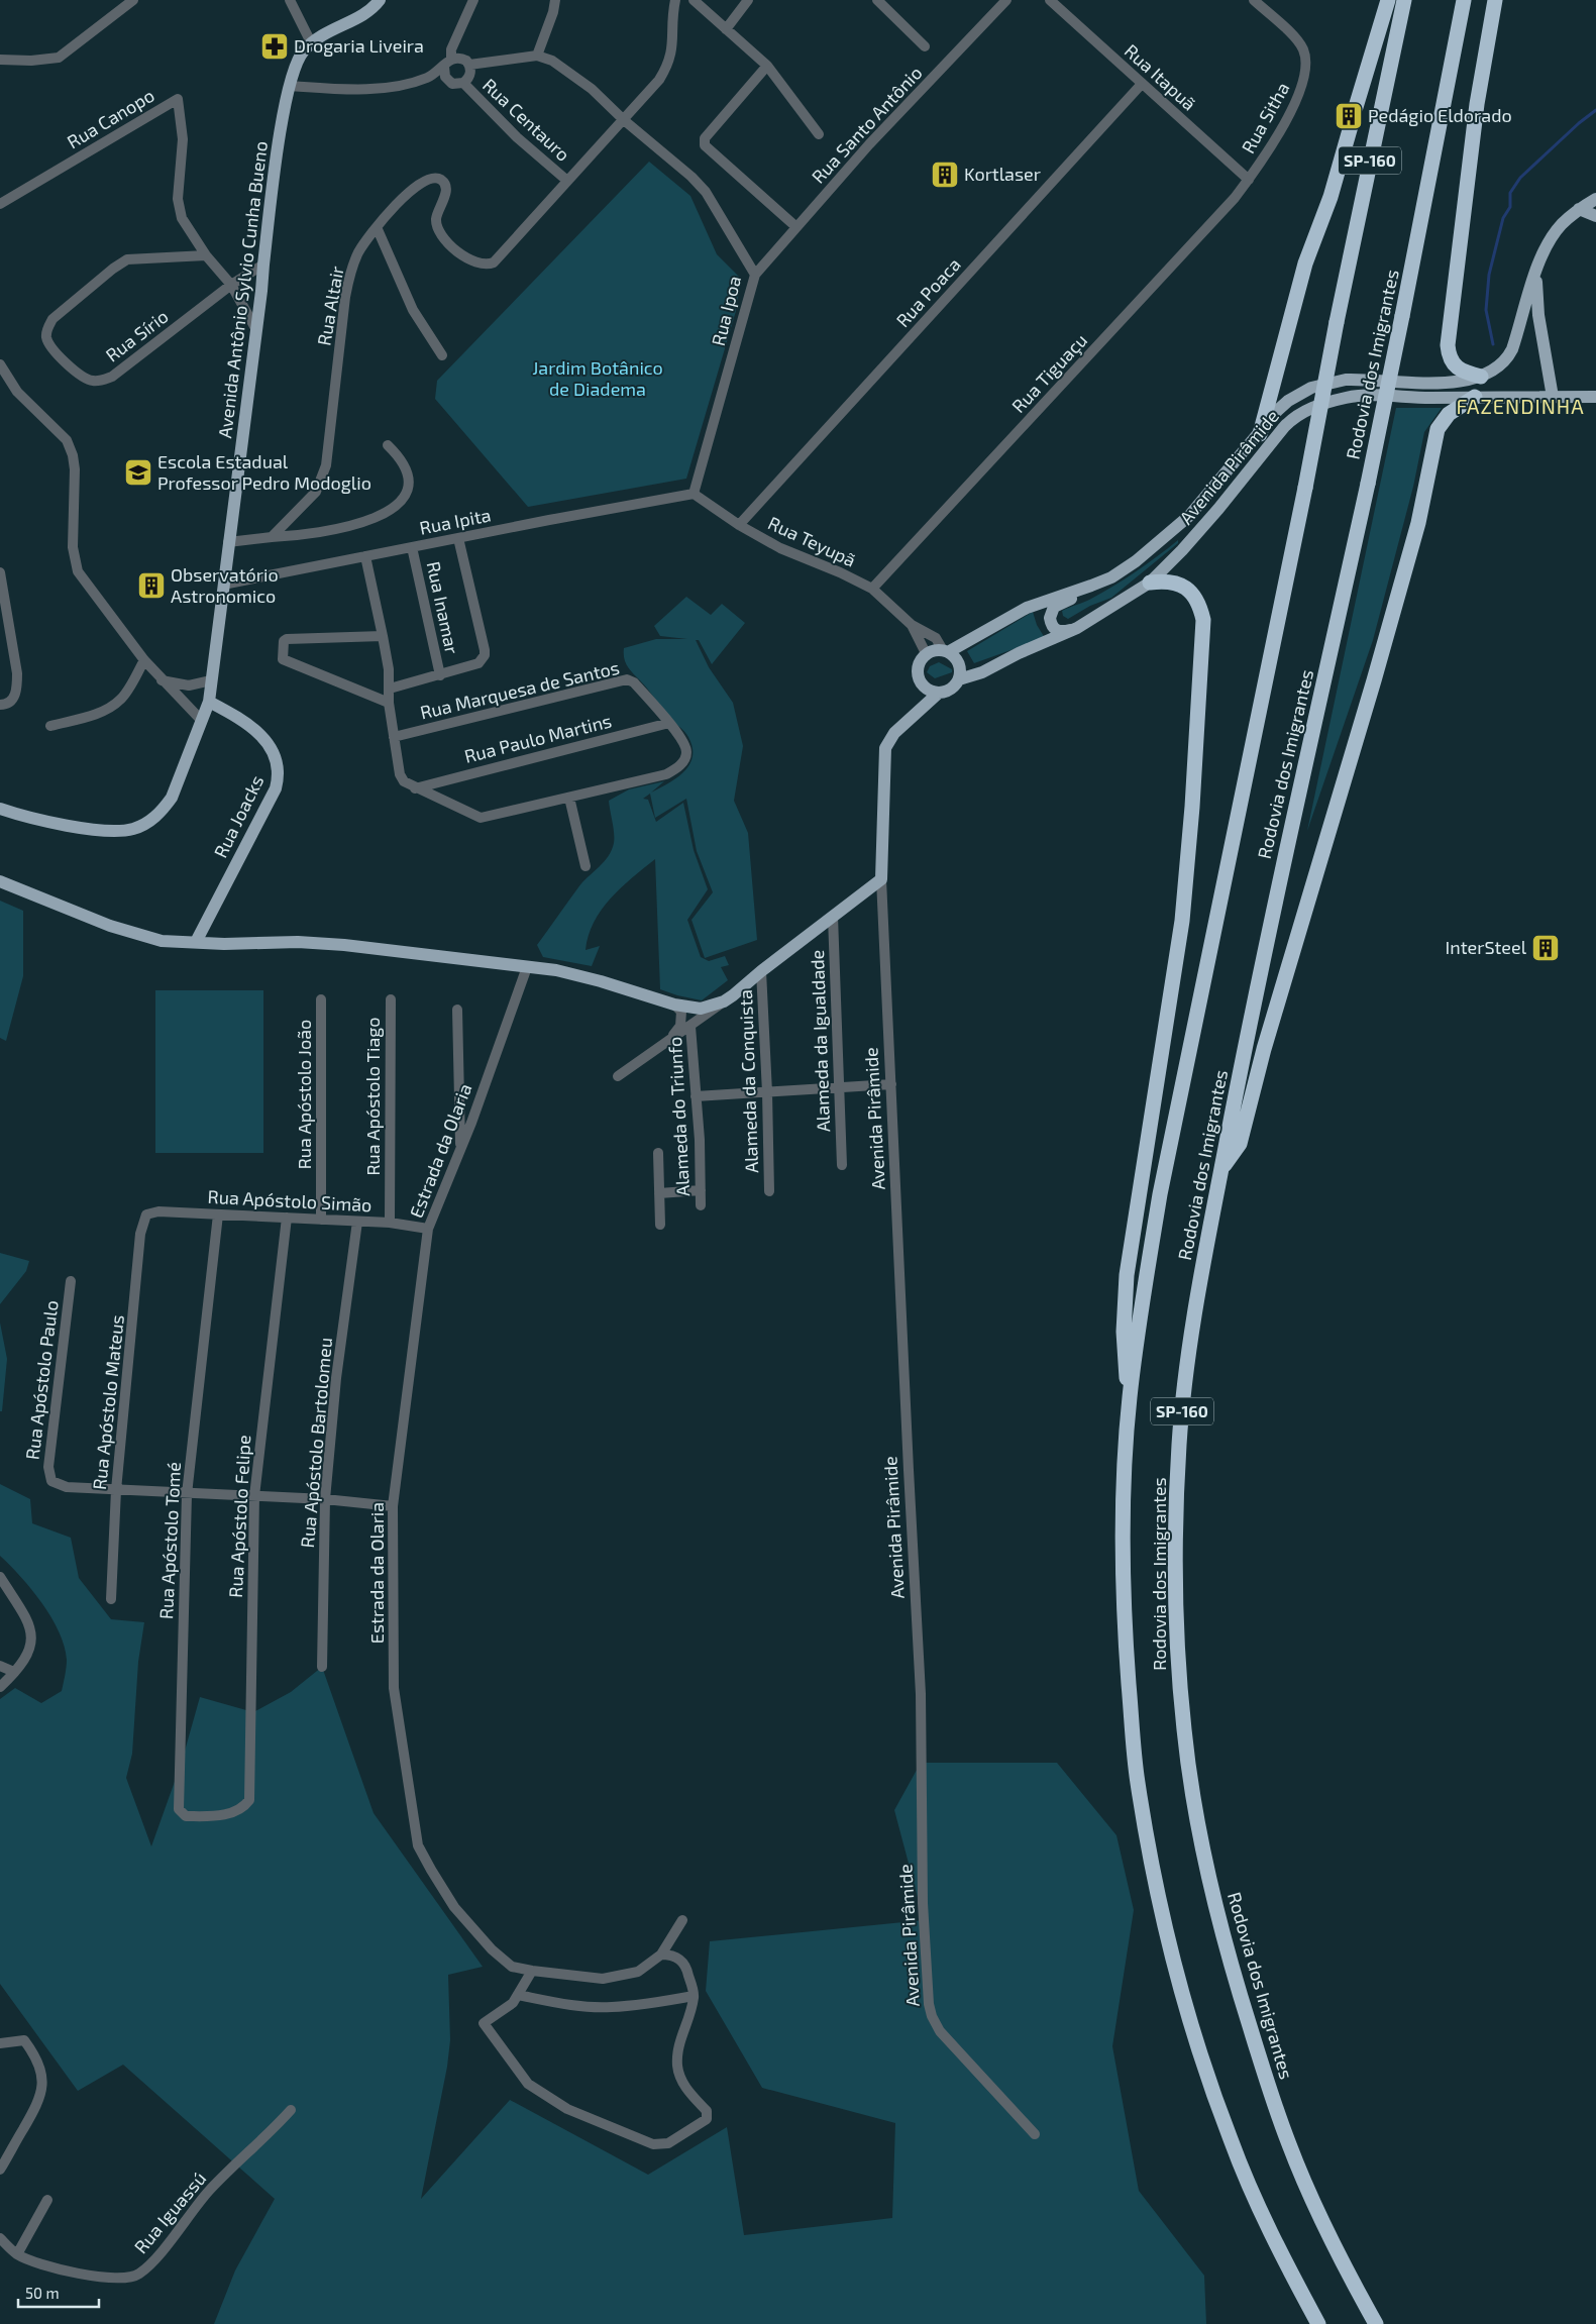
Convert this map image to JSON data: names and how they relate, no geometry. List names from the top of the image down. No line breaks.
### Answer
{"streets":{"highway":["SP-160","Rodovia dos Imigrantes"],"main road":["Avenida Antônio Sylvio Cunha Bueno","Avenida Pirâmide","Rua Joacks"],"street":["Rua Itapuã","Rua Sitha","Rua Canopo","Rua Centauro","Rua Santo Antônio","Rua Poaca","Rua Altair","Rua Ipoa","Rua Sírio","Rua Tiguaçu","Rua Ipita","Rua Teyupã","Rua Inamar","Rua Marquesa de Santos","Rua Paulo Martins","Alameda da Igualdade","Alameda da Conquista","Rua Apóstolo João","Rua Apóstolo Tiago","Alameda do Triunfo","Estrada da Olaria","Rua Apóstolo Simão","Rua Apóstolo Paulo","Rua Apóstolo Mateus","Rua Apóstolo Bartolomeu","Rua Apóstolo Felipe","Rua Apóstolo Tomé","Rua Iguassú"]},"crossings":[["Rua Itapuã","Rua Sitha"],["Rua Itapuã","Rua Poaca"],["Rua Itapuã","Rua Tiguaçu"],["Rua Sitha","Rua Tiguaçu"],["Rua Canopo","Avenida Antônio Sylvio Cunha Bueno"],["Rua Canopo","Rua Sírio"],["Rua Centauro","Rua Altair"],["Rua Santo Antônio","Rua Ipoa"],["Avenida Antônio Sylvio Cunha Bueno","Rua Sírio"],["Avenida Antônio Sylvio Cunha Bueno","Rua Ipita"],["Avenida Antônio Sylvio Cunha Bueno","Rua Joacks"],["Rua Poaca","Rua Teyupã"],["Rua Altair","Rua Ipoa"],["Rua Ipoa","Rua Ipita"],["Rua Ipoa","Rua Teyupã"],["Rua Tiguaçu","Rua Teyupã"],["Avenida Pirâmide","Rua Teyupã"],["Rua Ipita","Rua Teyupã"],["Rua Ipita","Rua Inamar"],["Rua Marquesa de Santos","Rua Paulo Martins"],["Rua Apóstolo João","Rua Apóstolo Simão"],["Rua Apóstolo Tiago","Rua Apóstolo Simão"],["Estrada da Olaria","Rua Apóstolo Simão"],["Rua Apóstolo Simão","Rua Apóstolo Mateus"],["Rua Apóstolo Simão","Rua Apóstolo Bartolomeu"],["Rua Apóstolo Simão","Rua Apóstolo Felipe"],["Rua Apóstolo Simão","Rua Apóstolo Tomé"],["Rua Apóstolo Paulo","Rua Apóstolo Mateus"],["Rua Apóstolo Felipe","Rua Apóstolo Tomé"]],"districts":["FAZENDINHA"],"parks":["Jardim Botânico de Diadema"],"places":{"pharmacy":["Drogaria Liveira"],"building":["Pedágio Eldorado","Kortlaser","Observatório Astronomico","InterSteel"],"school or university":["Escola Estadual Professor Pedro Modoglio"]},"scale_bar":"50 m"}
